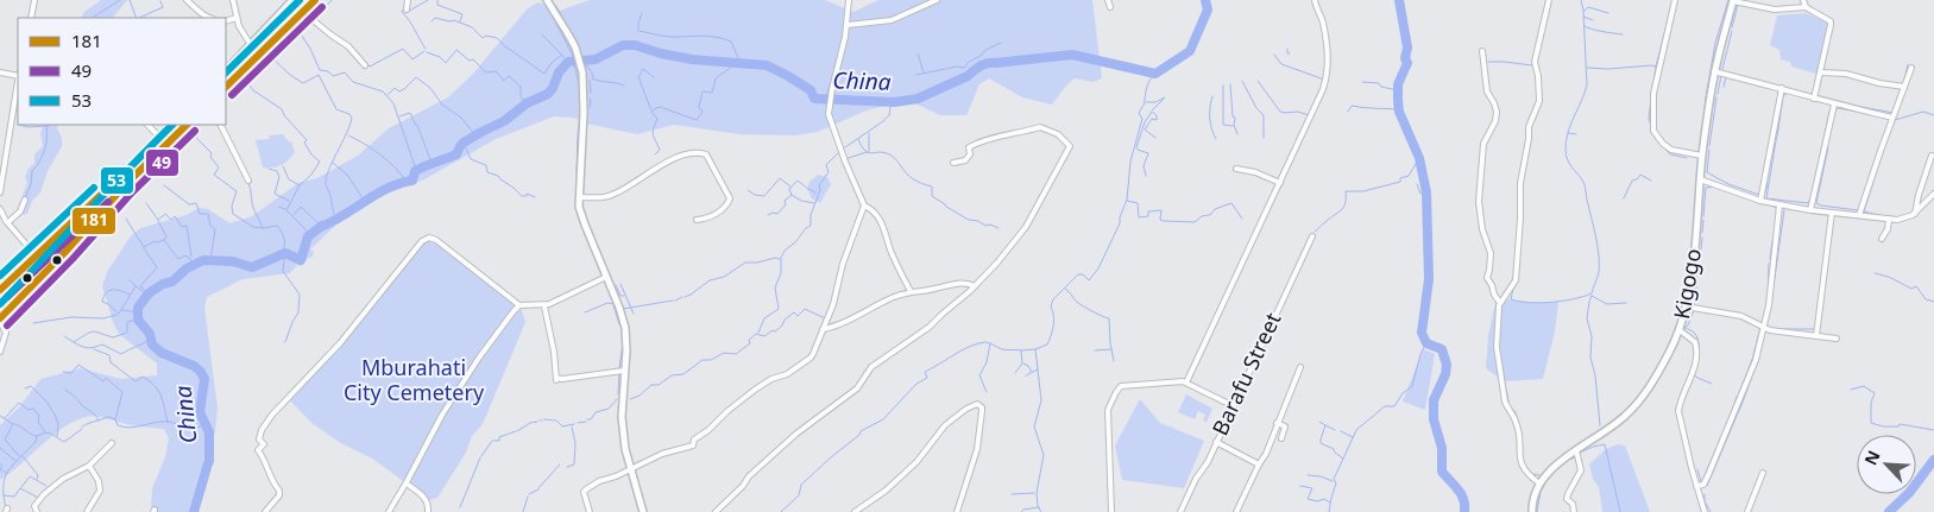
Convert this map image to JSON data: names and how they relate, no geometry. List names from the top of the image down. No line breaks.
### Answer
{"streets":{"main road":["Kigogo"],"street":["Barafu Street"]},"water":["China"],"parks":["Mburahati City Cemetery"],"lines":["transit line 181","transit line 53","transit line 49"],"legend":["181","49","53"],"north":"top left"}
